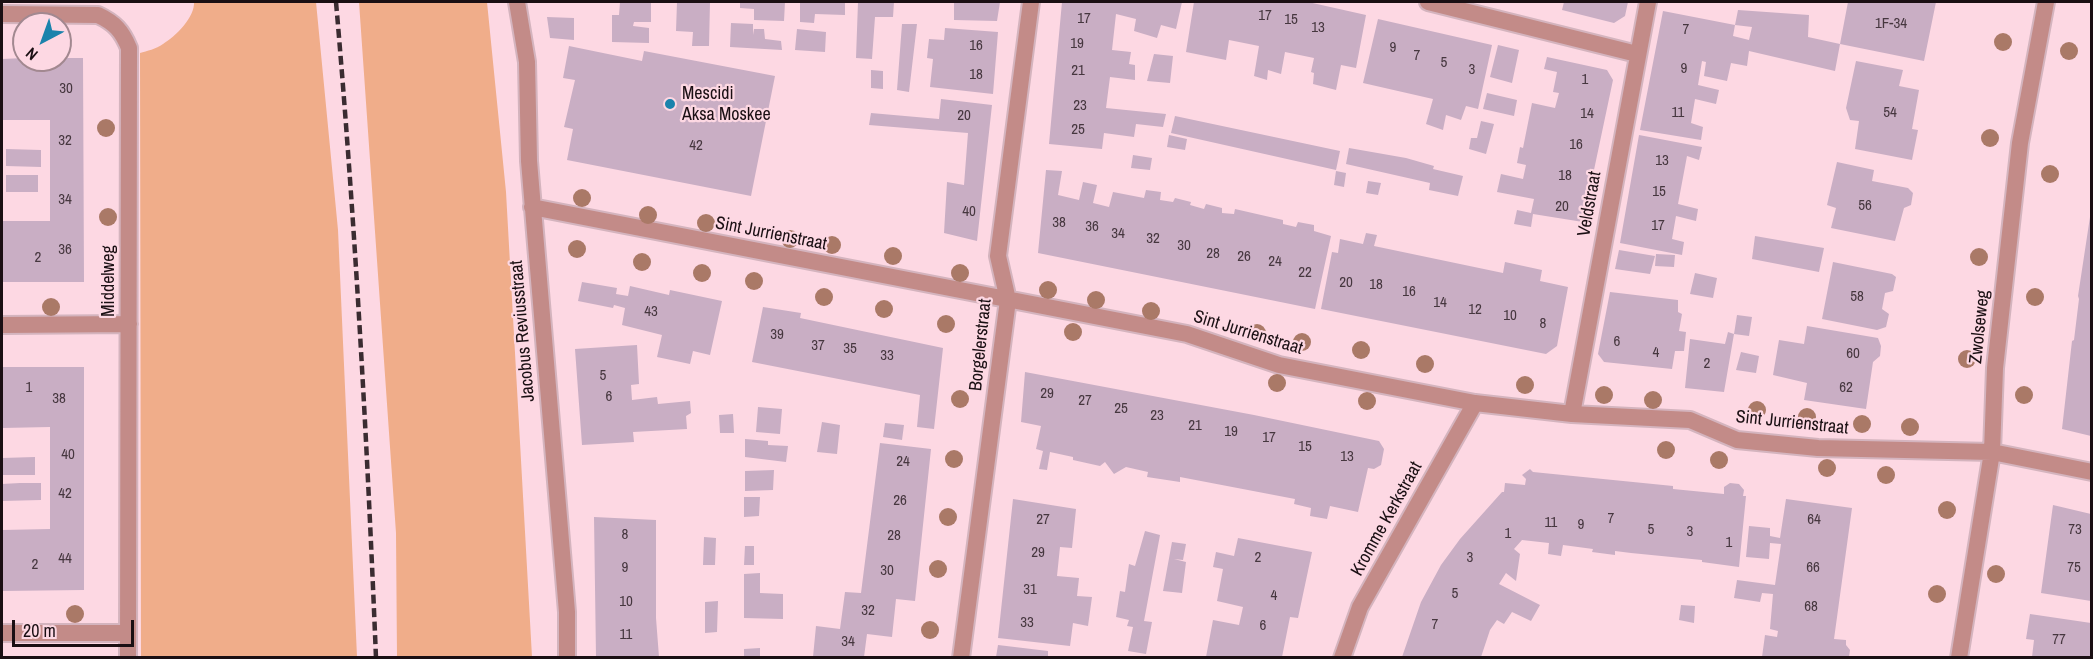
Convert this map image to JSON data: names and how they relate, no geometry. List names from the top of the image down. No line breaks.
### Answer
{"streets":{"street":["Veldstraat","Sint Jurrienstraat","Middelweg","Zwolseweg","Jacobus Reviusstraat","Borgelerstraat","Kromme Kerkstraat"]},"crossings":[["Veldstraat","Sint Jurrienstraat"],["Sint Jurrienstraat","Zwolseweg"],["Sint Jurrienstraat","Jacobus Reviusstraat"],["Sint Jurrienstraat","Borgelerstraat"],["Sint Jurrienstraat","Kromme Kerkstraat"]],"places":["Mescidi Aksa Moskee"],"house_numbers":["17","17","15","1F-34","13","7","19","16","9","7","5","9","3","21","18","1","30","23","11","54","14","20","25","32","16","42","13","18","15","34","56","20","40","38","17","36","34","32","30","36","28","26","2","24","22","20","18","16","58","14","12","43","10","8","39","6","37","35","4","60","33","2","5","1","62","29","6","38","27","25","23","21","19","17","15","40","13","24","42","26","7","27","64","11","9","5","73","3","1","8","28","1","29","2","3","44","2","9","66","75","30","31","5","4","10","68","32","33","7","6","11","77","34"],"scale_bar":"20 m","north":"bottom left"}
